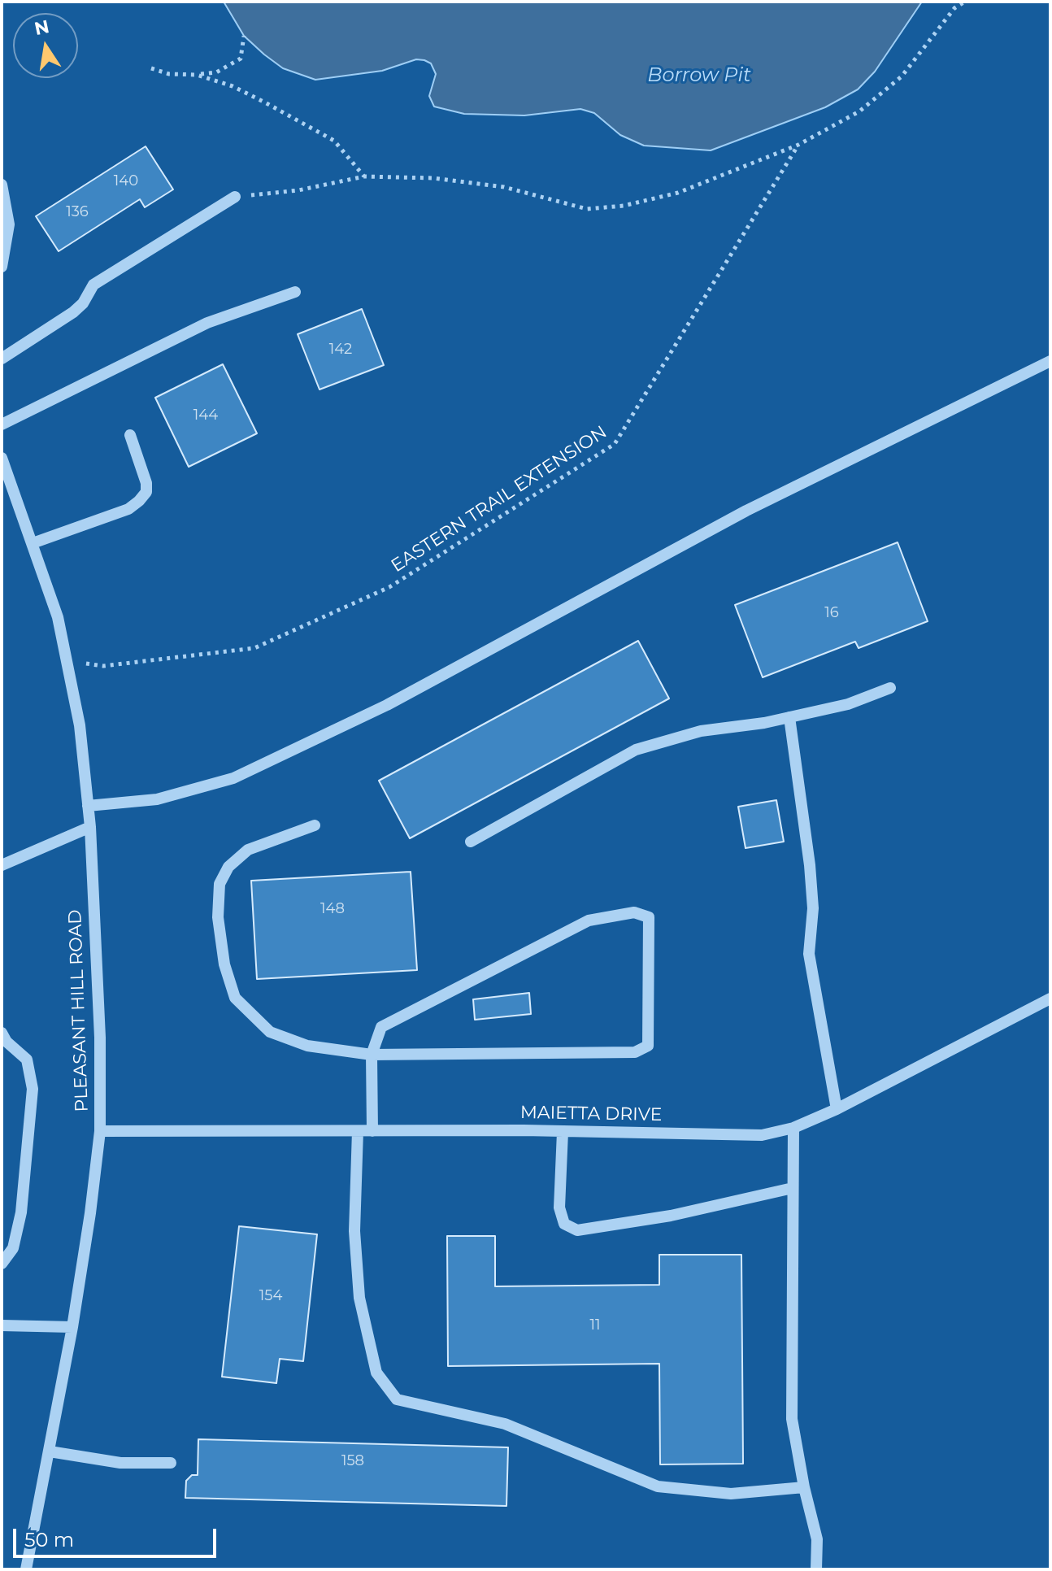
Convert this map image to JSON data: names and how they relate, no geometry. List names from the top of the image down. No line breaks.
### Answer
{"streets":{"street":["PLEASANT HILL ROAD","MAIETTA DRIVE"],"path":["EASTERN TRAIL EXTENSION"]},"crossings":[["EASTERN TRAIL EXTENSION","PLEASANT HILL ROAD"],["PLEASANT HILL ROAD","MAIETTA DRIVE"]],"water":["Borrow Pit"],"house_numbers":["140","136","142","144","16","148","154","11","158"],"scale_bar":"50 m","north":"top"}
